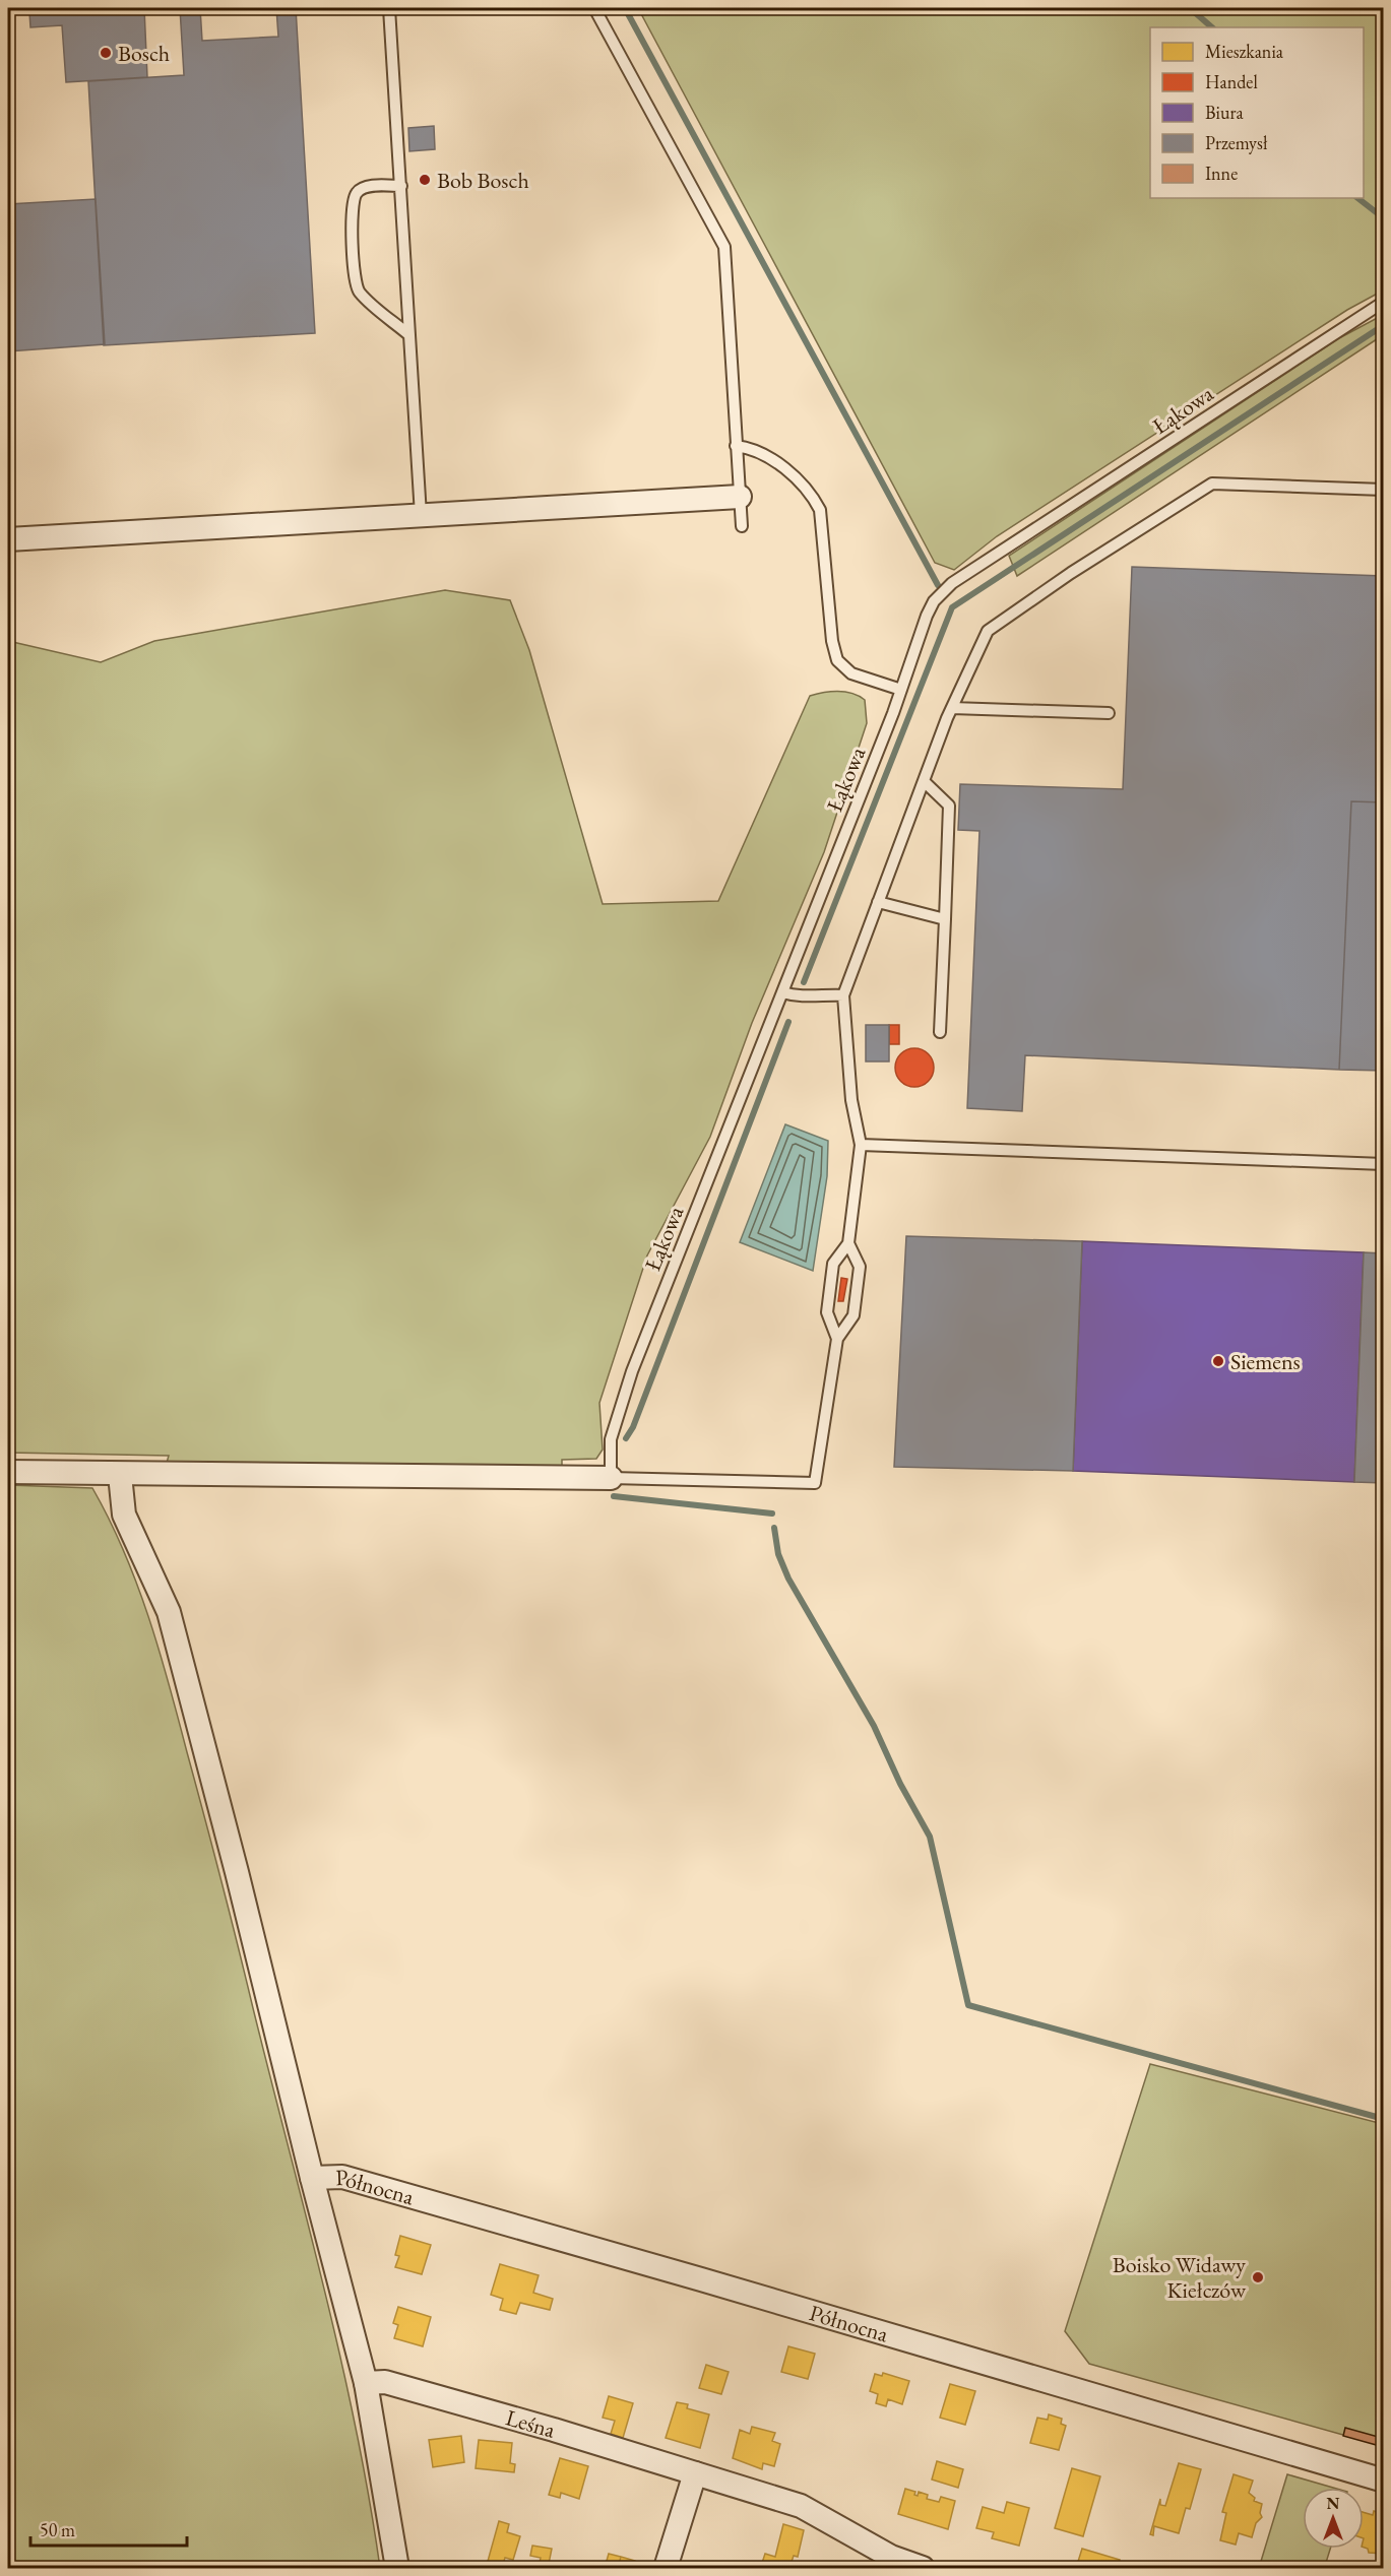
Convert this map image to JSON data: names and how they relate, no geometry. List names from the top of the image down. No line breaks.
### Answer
{"streets":{"street":["Północna","Leśna"],"lane":["Łąkowa"]},"places":["Bosch","Bob Bosch","Siemens","Boisko Widawy Kiełczów"],"legend":["Mieszkania","Handel","Biura","Przemysł","Inne"],"scale_bar":"50 m","north":"top"}
